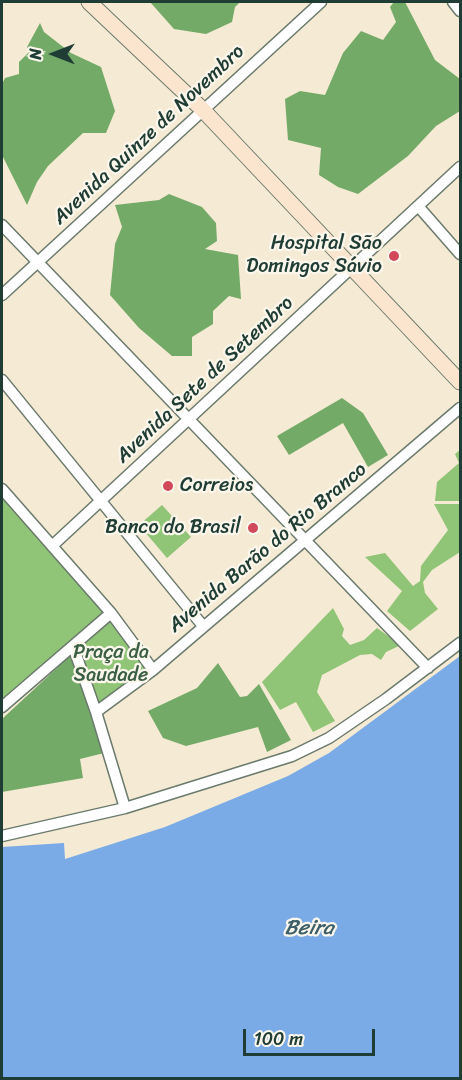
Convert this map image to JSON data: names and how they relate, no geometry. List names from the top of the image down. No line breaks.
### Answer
{"streets":{"street":["Avenida Quinze de Novembro","Avenida Sete de Setembro","Avenida Barão do Rio Branco"]},"water":["Beira"],"parks":["Praça da Saudade"],"places":["Hospital São Domingos Sávio","Correios","Banco do Brasil"],"scale_bar":"100 m","north":"left"}
